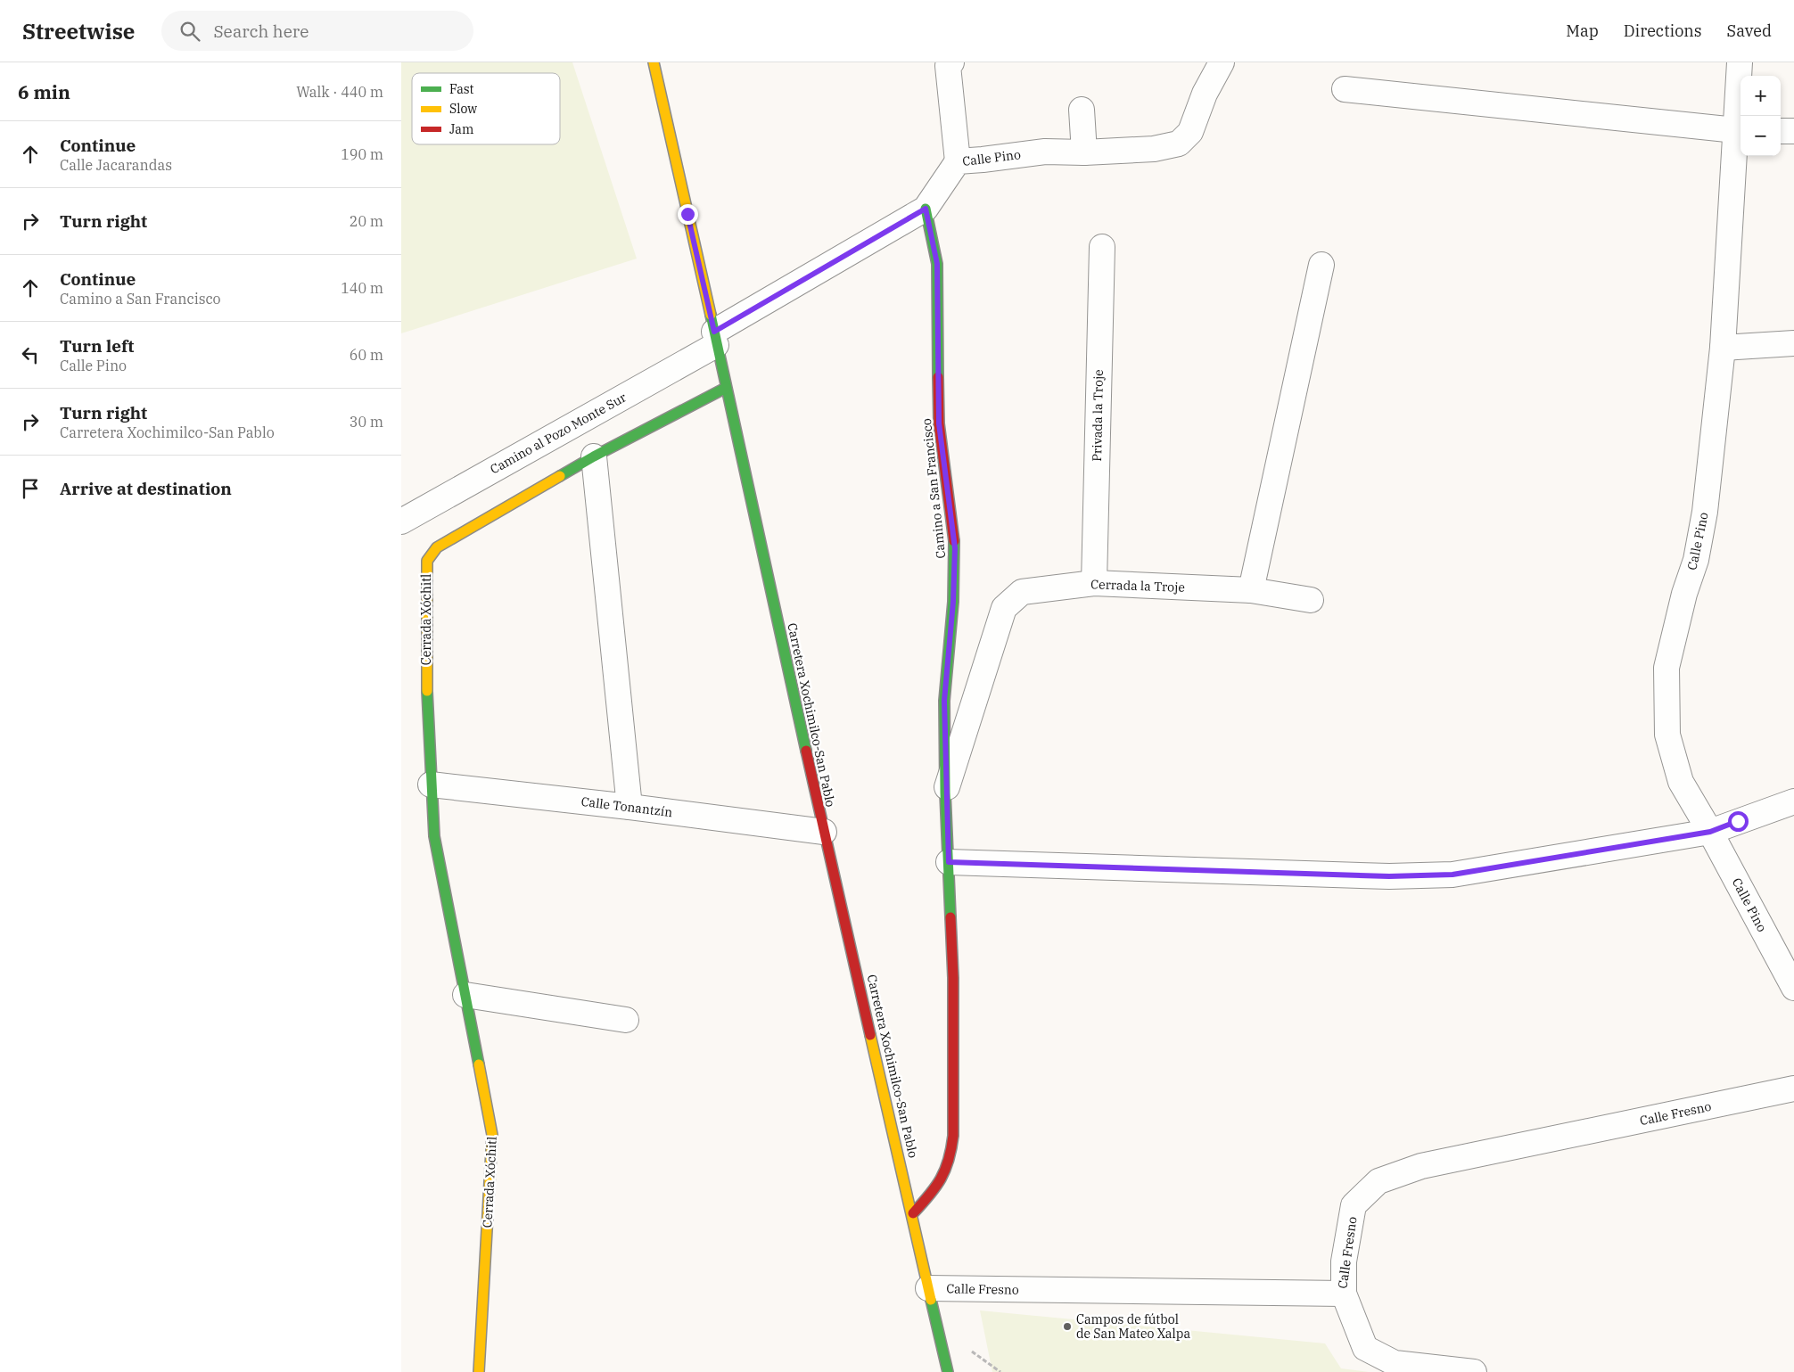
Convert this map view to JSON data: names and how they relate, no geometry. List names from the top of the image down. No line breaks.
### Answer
{"streets":{"street":["Calle Pino","Privada la Troje","Camino al Pozo Monte Sur","Camino a San Francisco","Cerrada la Troje","Cerrada Xóchitl","Carretera Xochimilco-San Pablo","Calle Tonantzín","Calle Fresno"]},"crossings":[["Calle Pino","Camino al Pozo Monte Sur"],["Calle Pino","Camino a San Francisco"],["Calle Pino","Carretera Xochimilco-San Pablo"],["Privada la Troje","Cerrada la Troje"],["Camino al Pozo Monte Sur","Carretera Xochimilco-San Pablo"],["Camino a San Francisco","Cerrada la Troje"],["Camino a San Francisco","Carretera Xochimilco-San Pablo"],["Cerrada Xóchitl","Carretera Xochimilco-San Pablo"],["Cerrada Xóchitl","Calle Tonantzín"],["Carretera Xochimilco-San Pablo","Calle Tonantzín"],["Carretera Xochimilco-San Pablo","Calle Fresno"]],"places":["Campos de fútbol de San Mateo Xalpa"],"legend":["Fast","Slow","Jam"],"page":{"header":"Streetwise","search":"Search here","nav":["Map","Directions","Saved"],"heading":["6 min","Walk · 440 m"],"map_buttons":["+","−"],"list":[["Continue","Calle Jacarandas","190 m"],["Turn right","20 m"],["Continue","Camino a San Francisco","140 m"],["Turn left","Calle Pino","60 m"],["Turn right","Carretera Xochimilco-San Pablo","30 m"],"Arrive at destination"]}}
